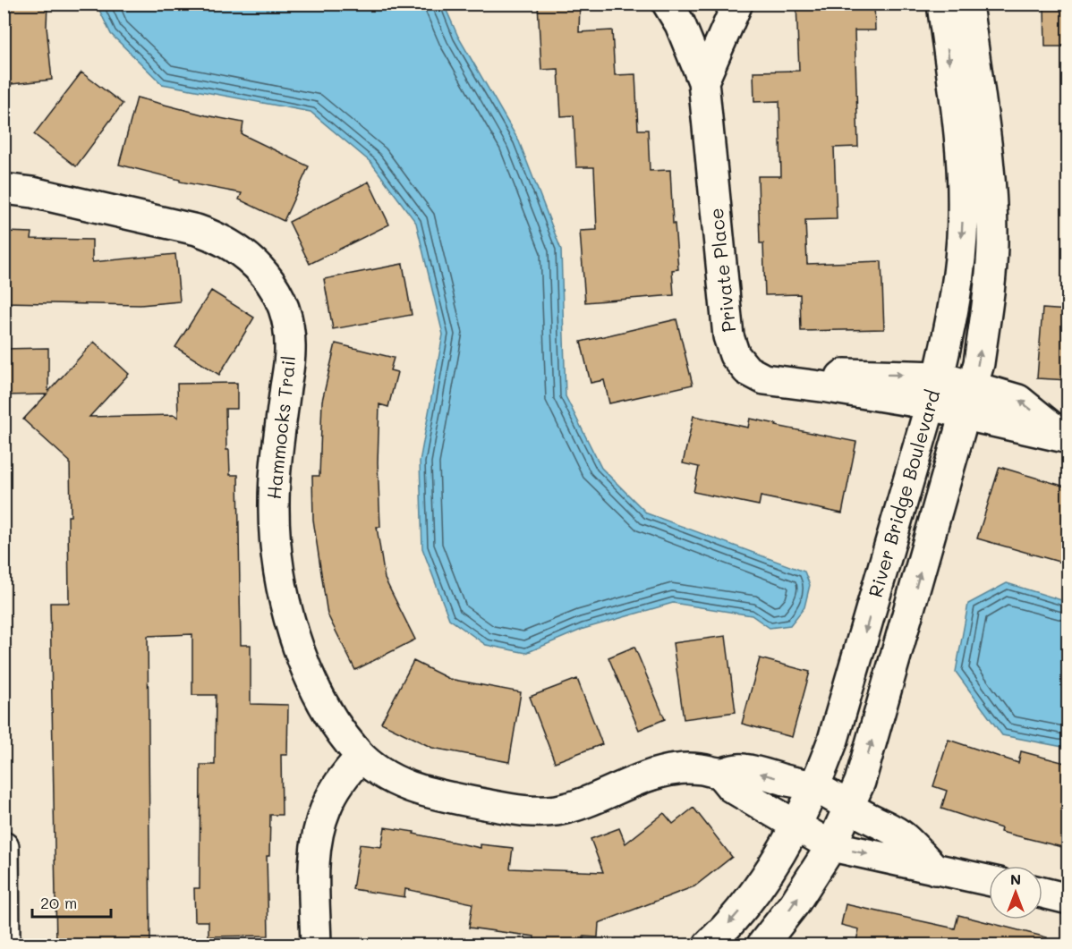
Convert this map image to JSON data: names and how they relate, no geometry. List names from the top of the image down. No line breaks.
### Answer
{"streets":{"street":["Private Place","Hammocks Trail","River Bridge Boulevard"]},"crossings":[["Private Place","River Bridge Boulevard"],["Hammocks Trail","River Bridge Boulevard"]],"scale_bar":"20 m","north":"top"}
